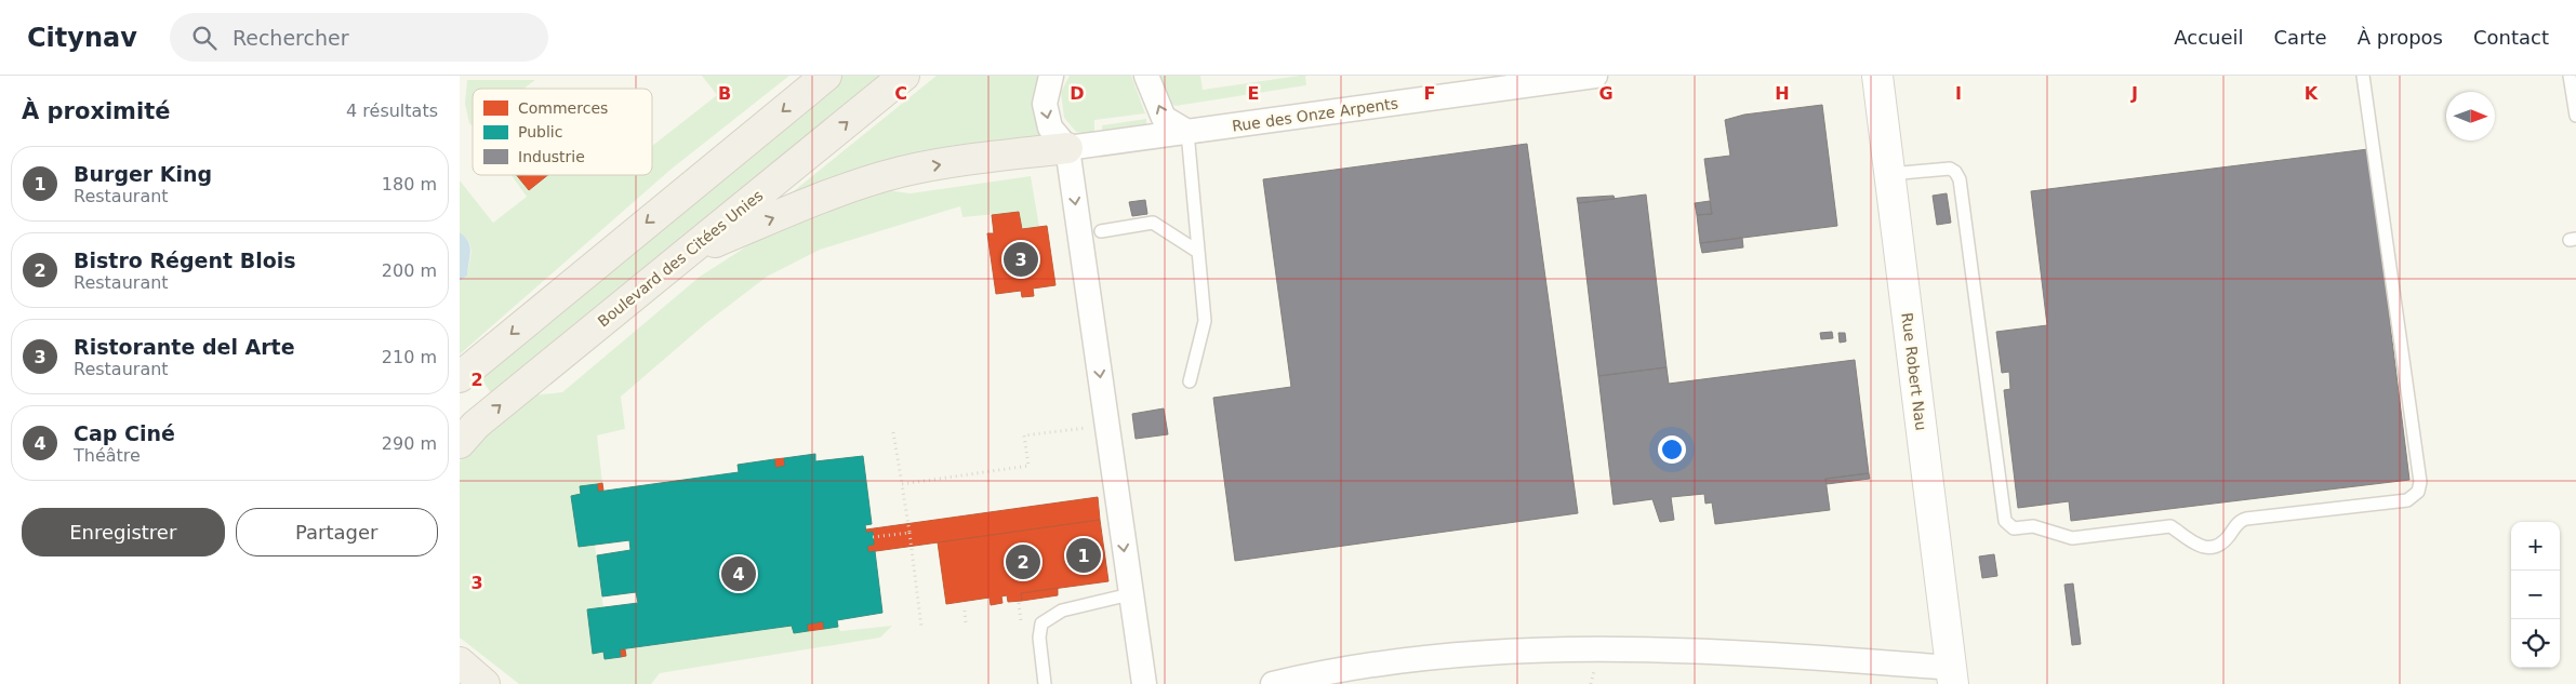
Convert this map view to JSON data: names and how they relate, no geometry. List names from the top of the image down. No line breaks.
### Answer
{"streets":{"main road":["Boulevard des Citées Unies"],"street":["Rue des Onze Arpents","Rue Robert Nau"]},"legend":["Commerces","Public","Industrie"],"north":"right","page":{"header":"Citynav","search":"Rechercher","nav":["Accueil","Carte","À propos","Contact"],"heading":["À proximité","4 résultats"],"list":[{"mark":"1","name":"Burger King","note":"Restaurant","value":"180 m"},{"mark":"2","name":"Bistro Régent Blois","note":"Restaurant","value":"200 m"},{"mark":"3","name":"Ristorante del Arte","note":"Restaurant","value":"210 m"},{"mark":"4","name":"Cap Ciné","note":"Théâtre","value":"290 m"}],"pins":["3","1","2","4"],"buttons":["Enregistrer","Partager"],"map_buttons":["+","−"]},"grid":{"columns":["B","C","D","E","F","G","H","I","J","K"],"rows":["2","3"]}}
